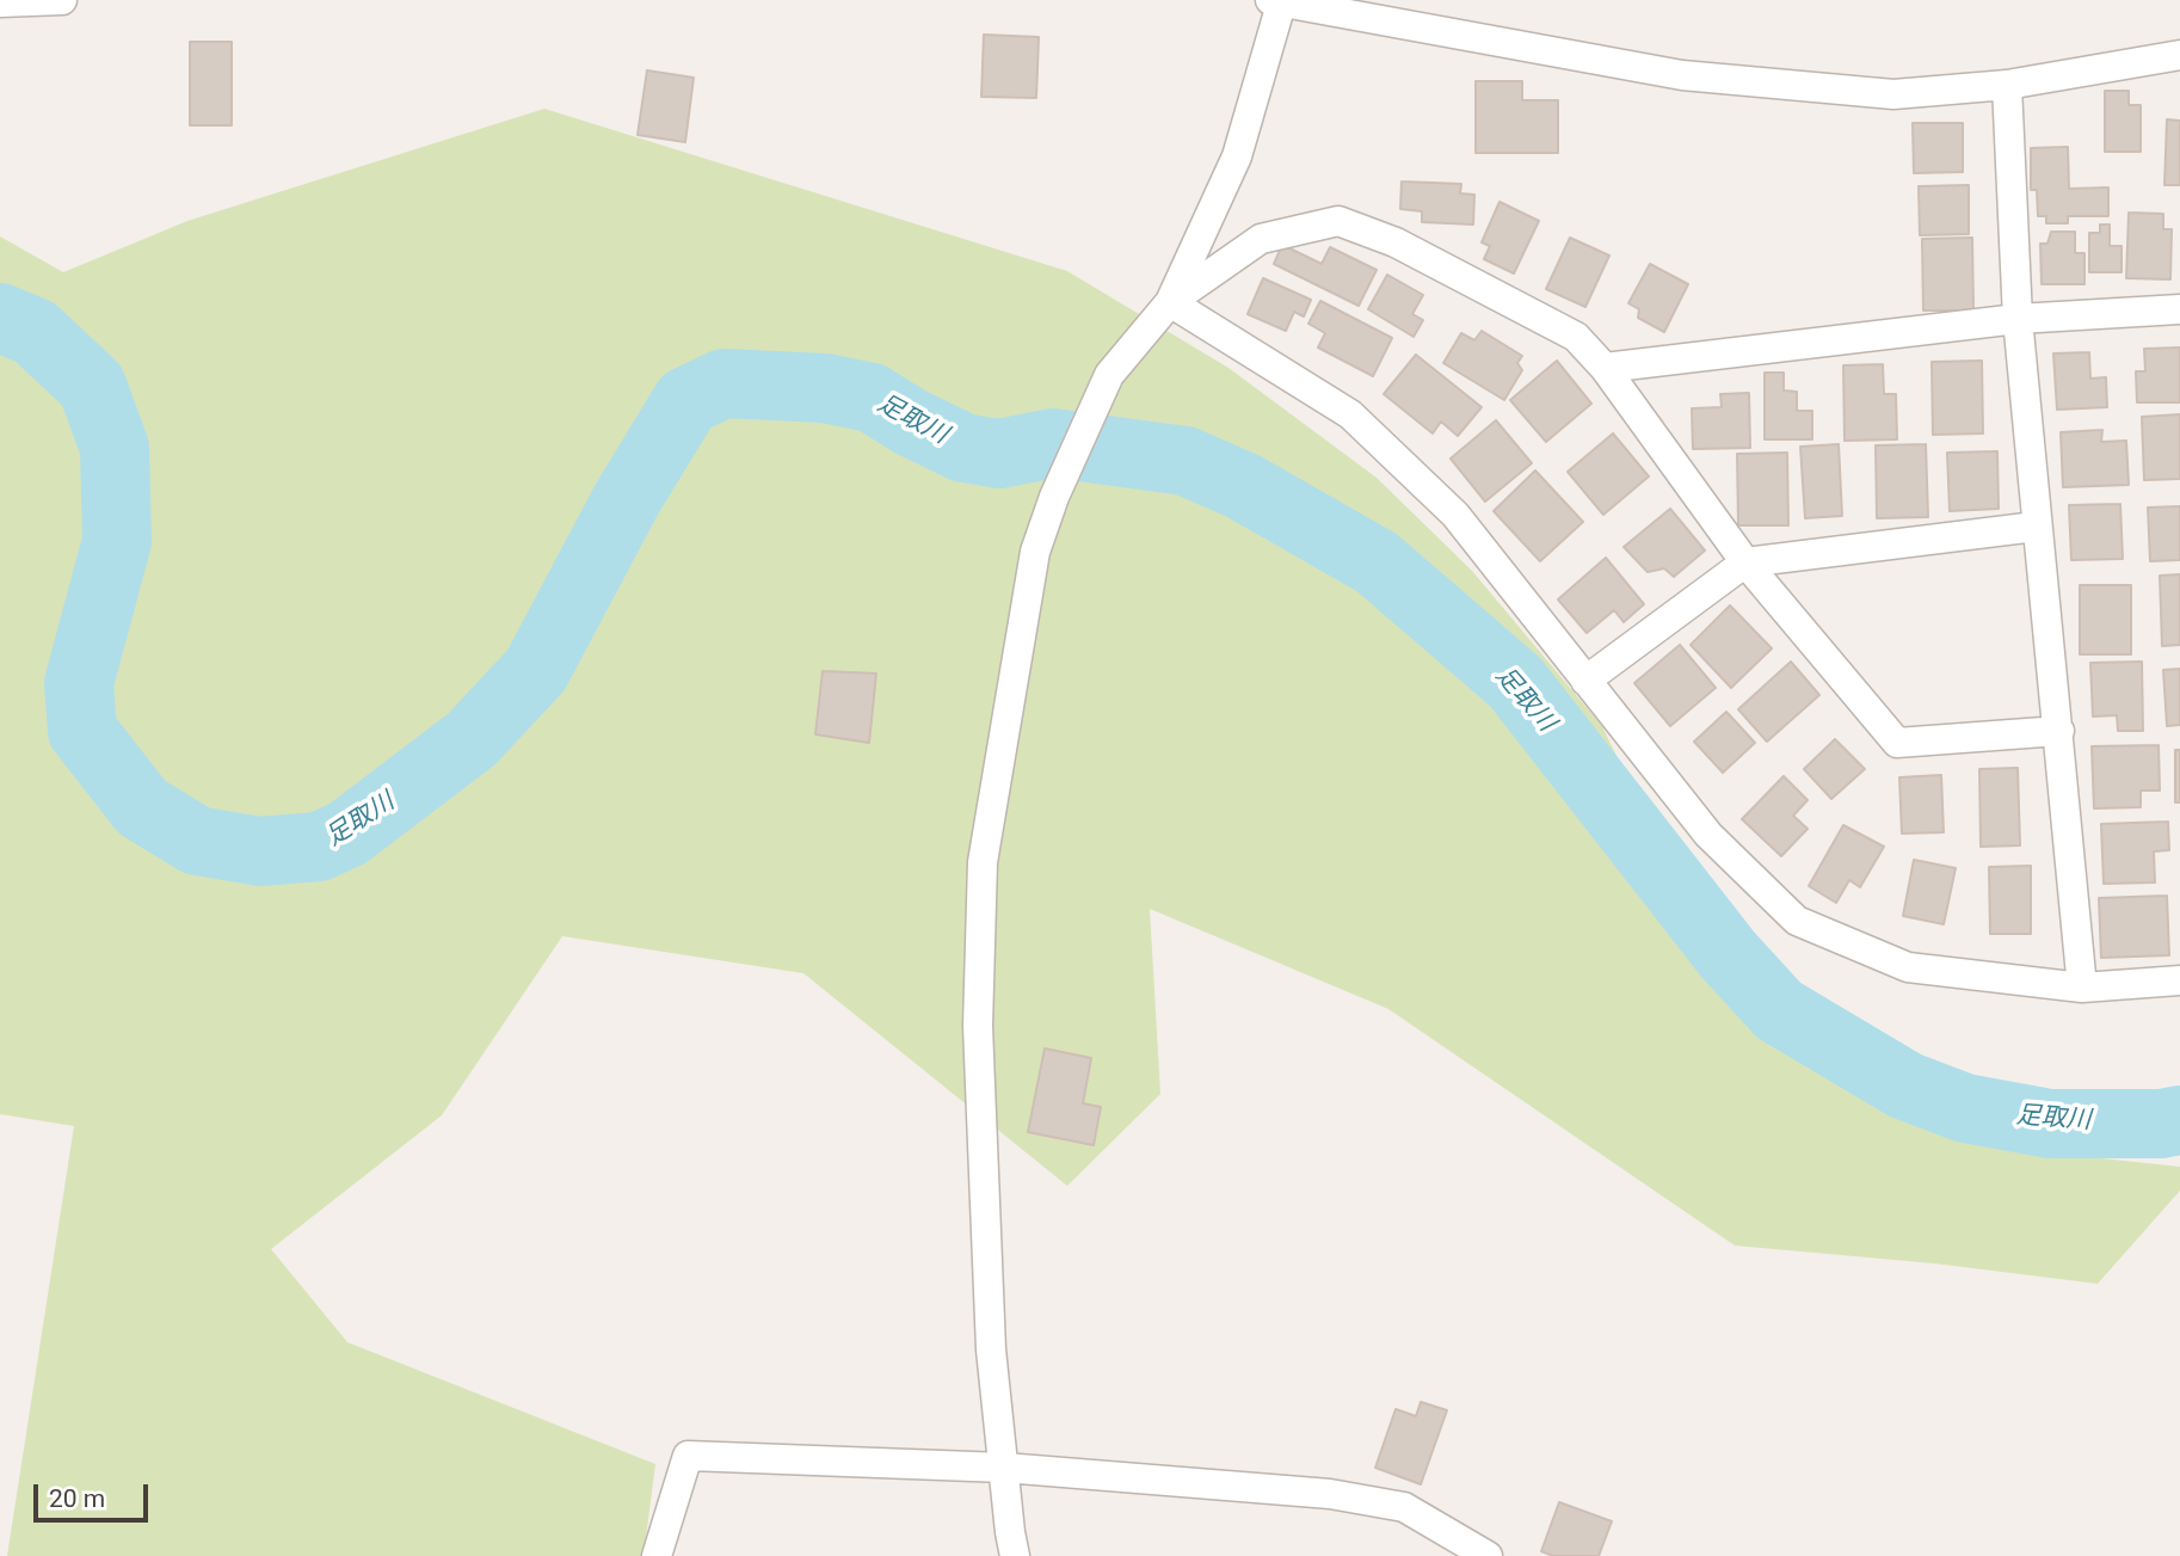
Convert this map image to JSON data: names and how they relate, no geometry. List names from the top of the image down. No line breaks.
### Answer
{"water":["足取川"],"scale_bar":"20 m"}
